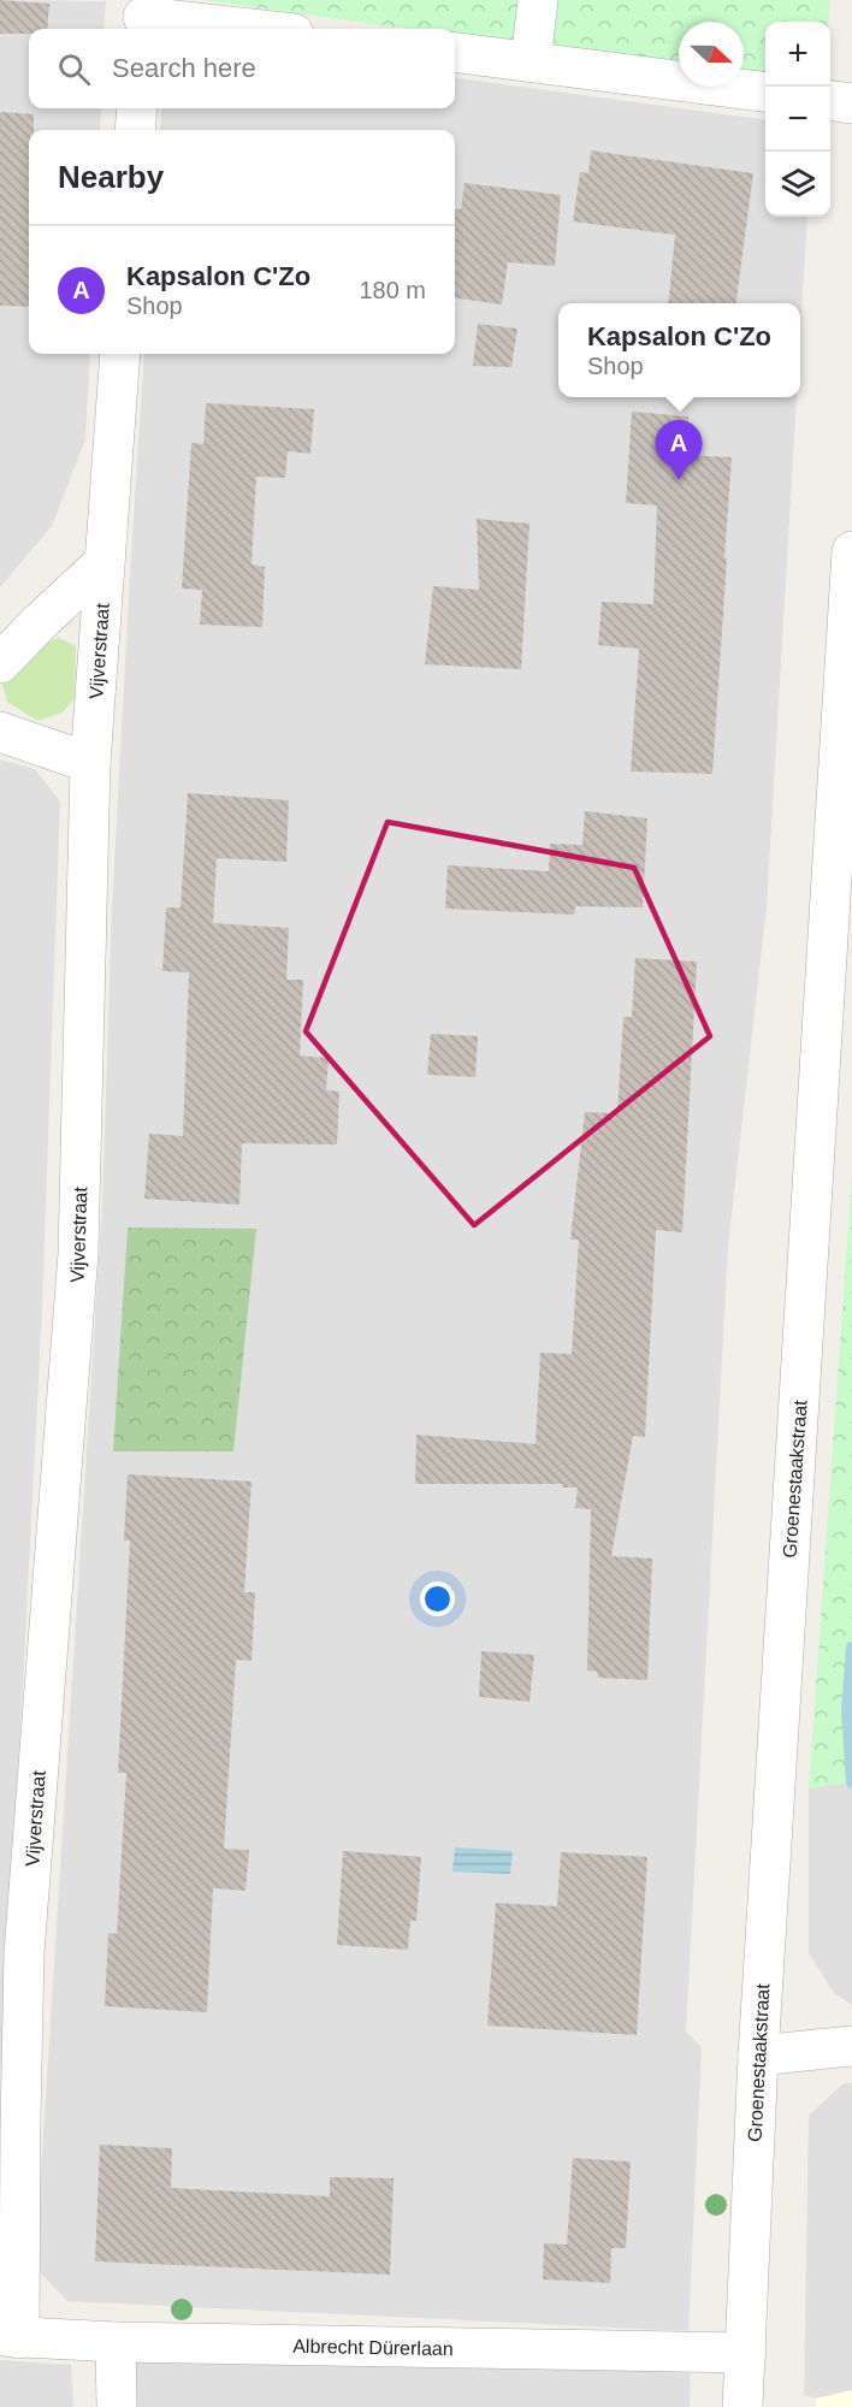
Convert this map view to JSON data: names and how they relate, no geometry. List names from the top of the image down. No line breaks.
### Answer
{"streets":{"street":["Vijverstraat","Groenestaakstraat","Albrecht Dürerlaan"]},"crossings":[["Vijverstraat","Albrecht Dürerlaan"],["Groenestaakstraat","Albrecht Dürerlaan"]],"north":"right","page":{"map_buttons":["+","−"],"search":"Search here","heading":"Nearby","list":[{"mark":"A","name":"Kapsalon C'Zo","note":"Shop","value":"180 m"}],"popup":["Kapsalon C'Zo","Shop"],"pins":"A"}}
